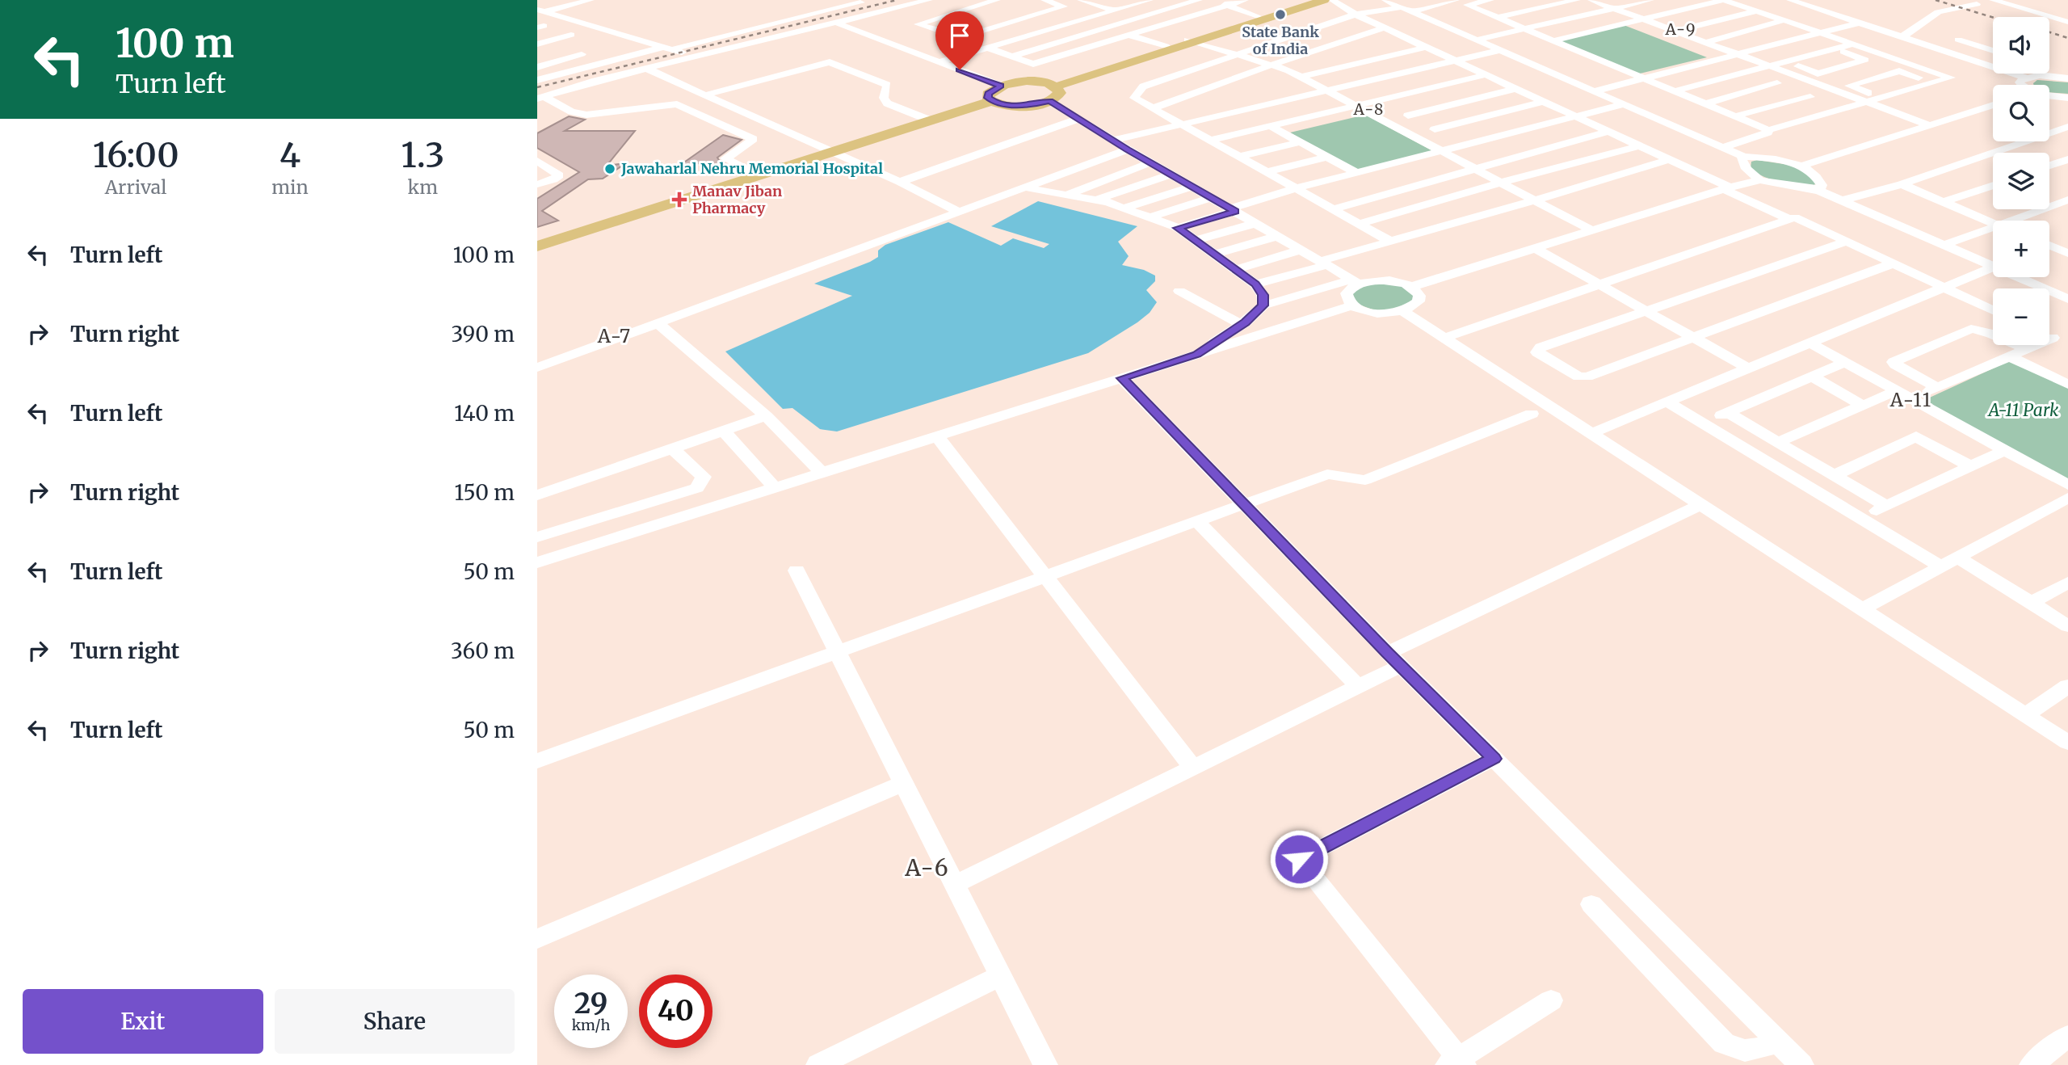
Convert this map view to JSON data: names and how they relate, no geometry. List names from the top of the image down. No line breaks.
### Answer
{"districts":["A-9","A-8","A-7","A-11","A-6"],"parks":["A-11 Park"],"places":{"other":["State Bank of India","Jawaharlal Nehru Memorial Hospital"],"health":["Manav Jiban Pharmacy"]},"page":{"turn":["100 m","Turn left"],"map_buttons":["+","−"],"eta":["16:00","Arrival","4","min","1.3","km"],"list":[{"name":"Turn left","value":"100 m"},{"name":"Turn right","value":"390 m"},{"name":"Turn left","value":"140 m"},{"name":"Turn right","value":"150 m"},{"name":"Turn left","value":"50 m"},{"name":"Turn right","value":"360 m"},{"name":"Turn left","value":"50 m"}],"speed":"29 km/h","limit":"40","buttons":["Exit","Share"]}}
